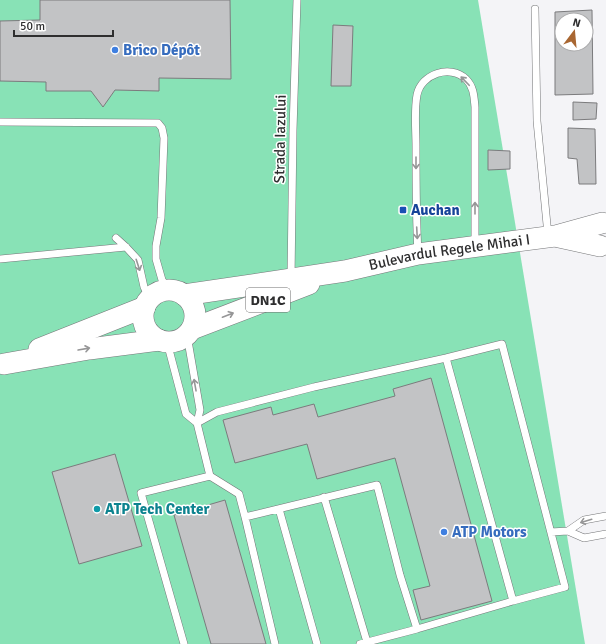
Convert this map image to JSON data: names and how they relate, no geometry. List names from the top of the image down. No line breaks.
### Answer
{"streets":{"main road":["Bulevardul Regele Mihai I","DN1C"],"lane":["Strada Iazului"]},"crossings":[["Strada Iazului","Bulevardul Regele Mihai I"],["Bulevardul Regele Mihai I","DN1C"]],"places":{"other":["Brico Dépôt","ATP Tech Center","ATP Motors"],"transit":["Auchan"]},"scale_bar":"50 m","north":"top"}
